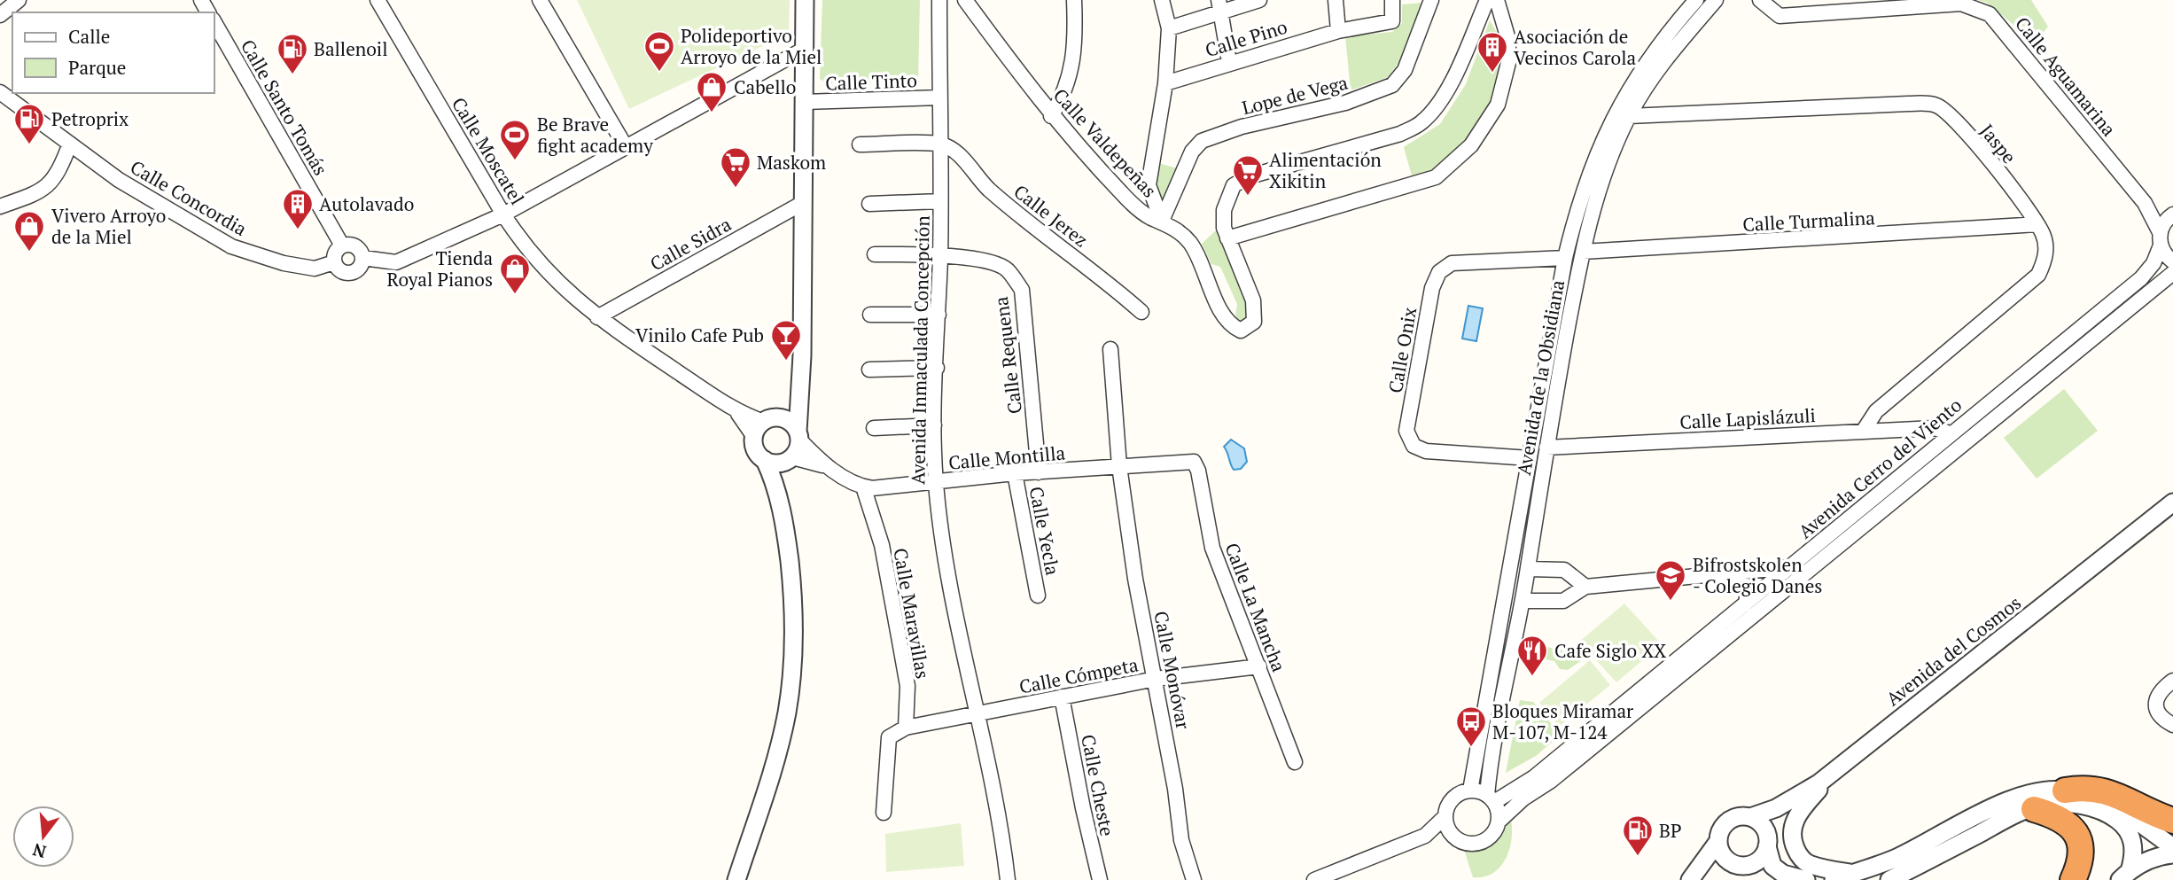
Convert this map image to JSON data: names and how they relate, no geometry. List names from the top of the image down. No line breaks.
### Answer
{"streets":{"street":["Calle Pino","Calle Aguamarina","Calle Tinto","Lope de Vega","Calle Santo Tomás","Calle Valdepeñas","Jaspe","Calle Moscatel","Calle Concordia","Calle Jerez","Calle Turmalina","Calle Sidra","Avenida Inmaculada Concepción","Calle Onix","Calle Requena","Avenida de la Obsidiana","Calle Lapislázuli","Calle Montilla","Avenida Cerro del Viento","Calle Yecla","Calle La Mancha","Calle Maravillas","Avenida del Cosmos","Calle Monóvar","Calle Cómpeta","Calle Cheste"]},"crossings":[["Calle Aguamarina","Avenida Cerro del Viento"],["Calle Tinto","Avenida Inmaculada Concepción"],["Lope de Vega","Calle Valdepeñas"],["Calle Santo Tomás","Calle Concordia"],["Jaspe","Calle Turmalina"],["Jaspe","Avenida de la Obsidiana"],["Jaspe","Calle Lapislázuli"],["Calle Moscatel","Calle Sidra"],["Calle Moscatel","Calle Montilla"],["Calle Jerez","Avenida Inmaculada Concepción"],["Calle Turmalina","Avenida de la Obsidiana"],["Avenida Inmaculada Concepción","Calle Requena"],["Avenida Inmaculada Concepción","Calle Montilla"],["Avenida Inmaculada Concepción","Calle Cómpeta"],["Calle Onix","Avenida de la Obsidiana"],["Calle Requena","Calle Montilla"],["Avenida de la Obsidiana","Calle Lapislázuli"],["Avenida de la Obsidiana","Avenida Cerro del Viento"],["Calle Lapislázuli","Avenida Cerro del Viento"],["Calle Montilla","Calle Yecla"],["Calle Montilla","Calle La Mancha"],["Calle Montilla","Calle Maravillas"],["Calle Montilla","Calle Monóvar"],["Calle La Mancha","Calle Cómpeta"],["Calle Maravillas","Calle Cómpeta"],["Calle Monóvar","Calle Cómpeta"],["Calle Cómpeta","Calle Cheste"]],"places":{"sports":["Polideportivo Arroyo de la Miel","Be Brave fight academy"],"building":["Asociación de Vecinos Carola","Autolavado"],"fuel station":["Ballenoil","Petroprix","BP"],"shop":["Cabello","Vivero Arroyo de la Miel","Tienda Royal Pianos"],"supermarket":["Maskom","Alimentación Xikitin"],"bar":["Vinilo Cafe Pub"],"school or university":["Bifrostskolen - Colegio Danes"],"restaurant":["Cafe Siglo XX"],"bus stop":["Bloques Miramar M-107, M-124"]},"legend":["Calle","Parque"],"north":"bottom"}
